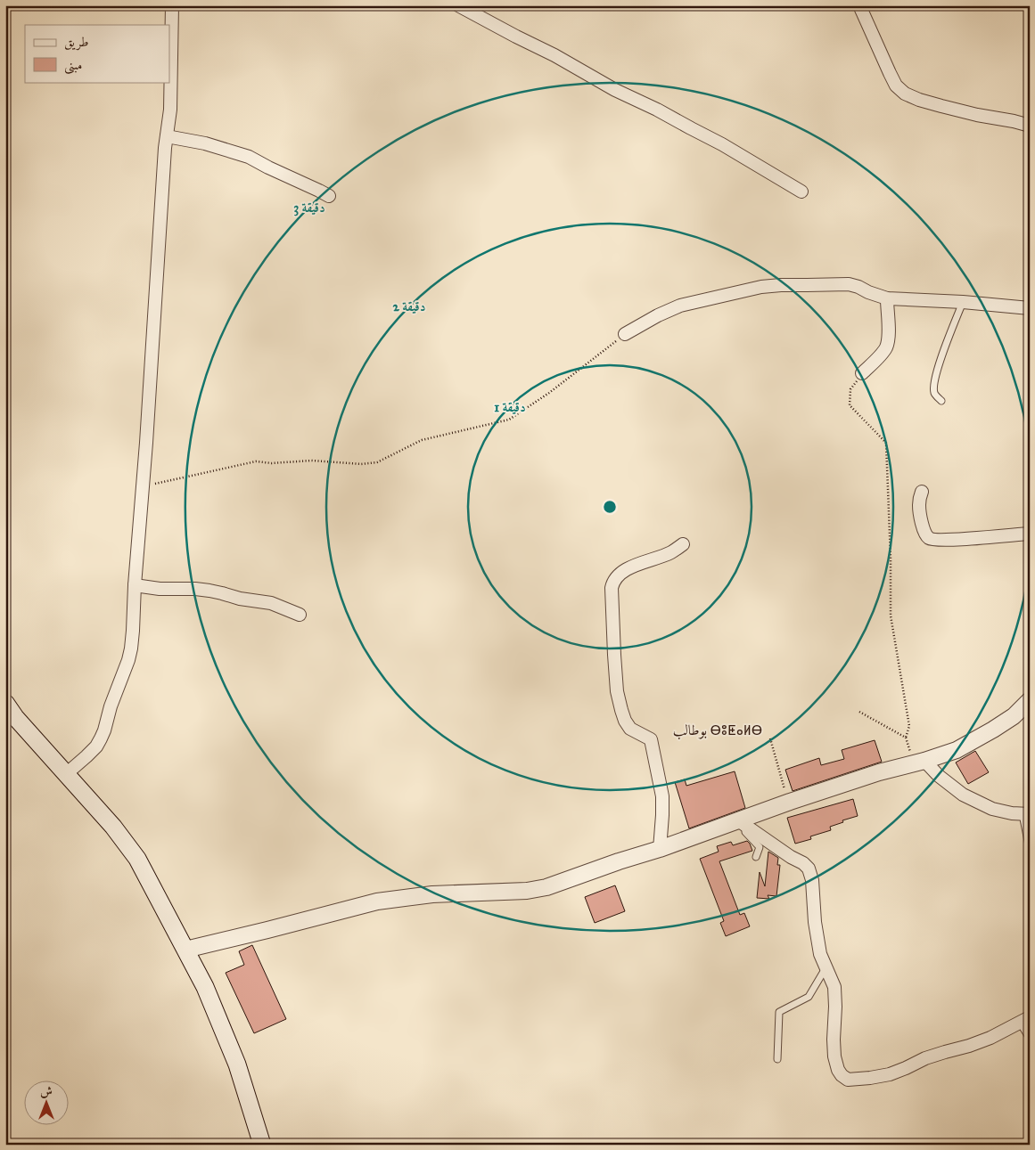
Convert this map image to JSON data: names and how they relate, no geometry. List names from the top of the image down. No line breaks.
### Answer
{"districts":["بوطالب ⴱⵓⵟⴰⵍⴱ"],"legend":["طريق","مبنى"],"north":"top","rings":["3 دقيقة","2 دقيقة","1 دقيقة"]}
